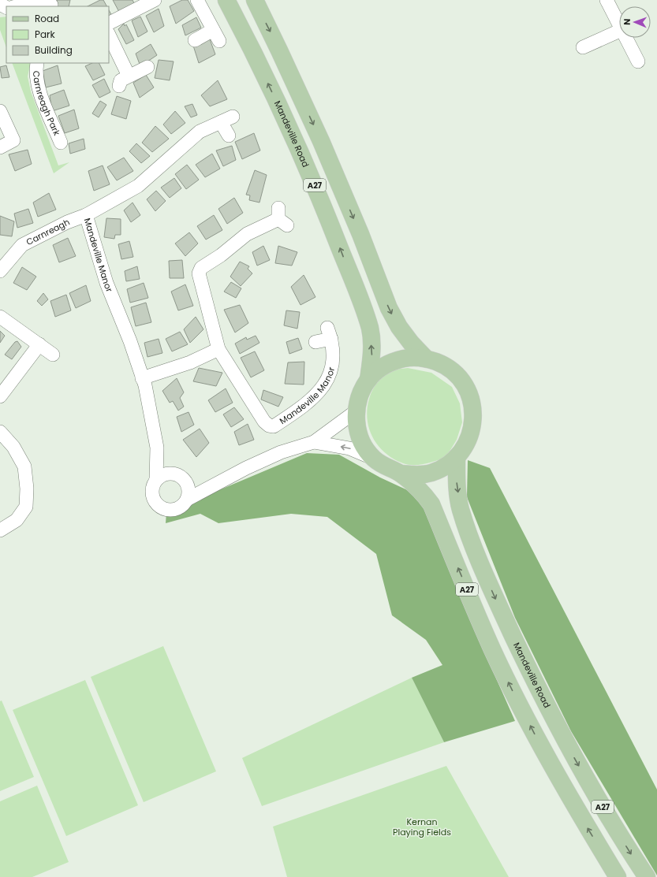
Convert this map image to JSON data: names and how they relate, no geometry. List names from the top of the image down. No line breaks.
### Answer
{"streets":{"main road":["Mandeville Road","A27"],"street":["Carnreagh Park","Carnreagh","Mandeville Manor"]},"crossings":[["Mandeville Road","A27"],["A27","Mandeville Manor"],["Carnreagh","Mandeville Manor"]],"parks":["Kernan Playing Fields"],"legend":["Road","Park","Building"],"north":"left"}
